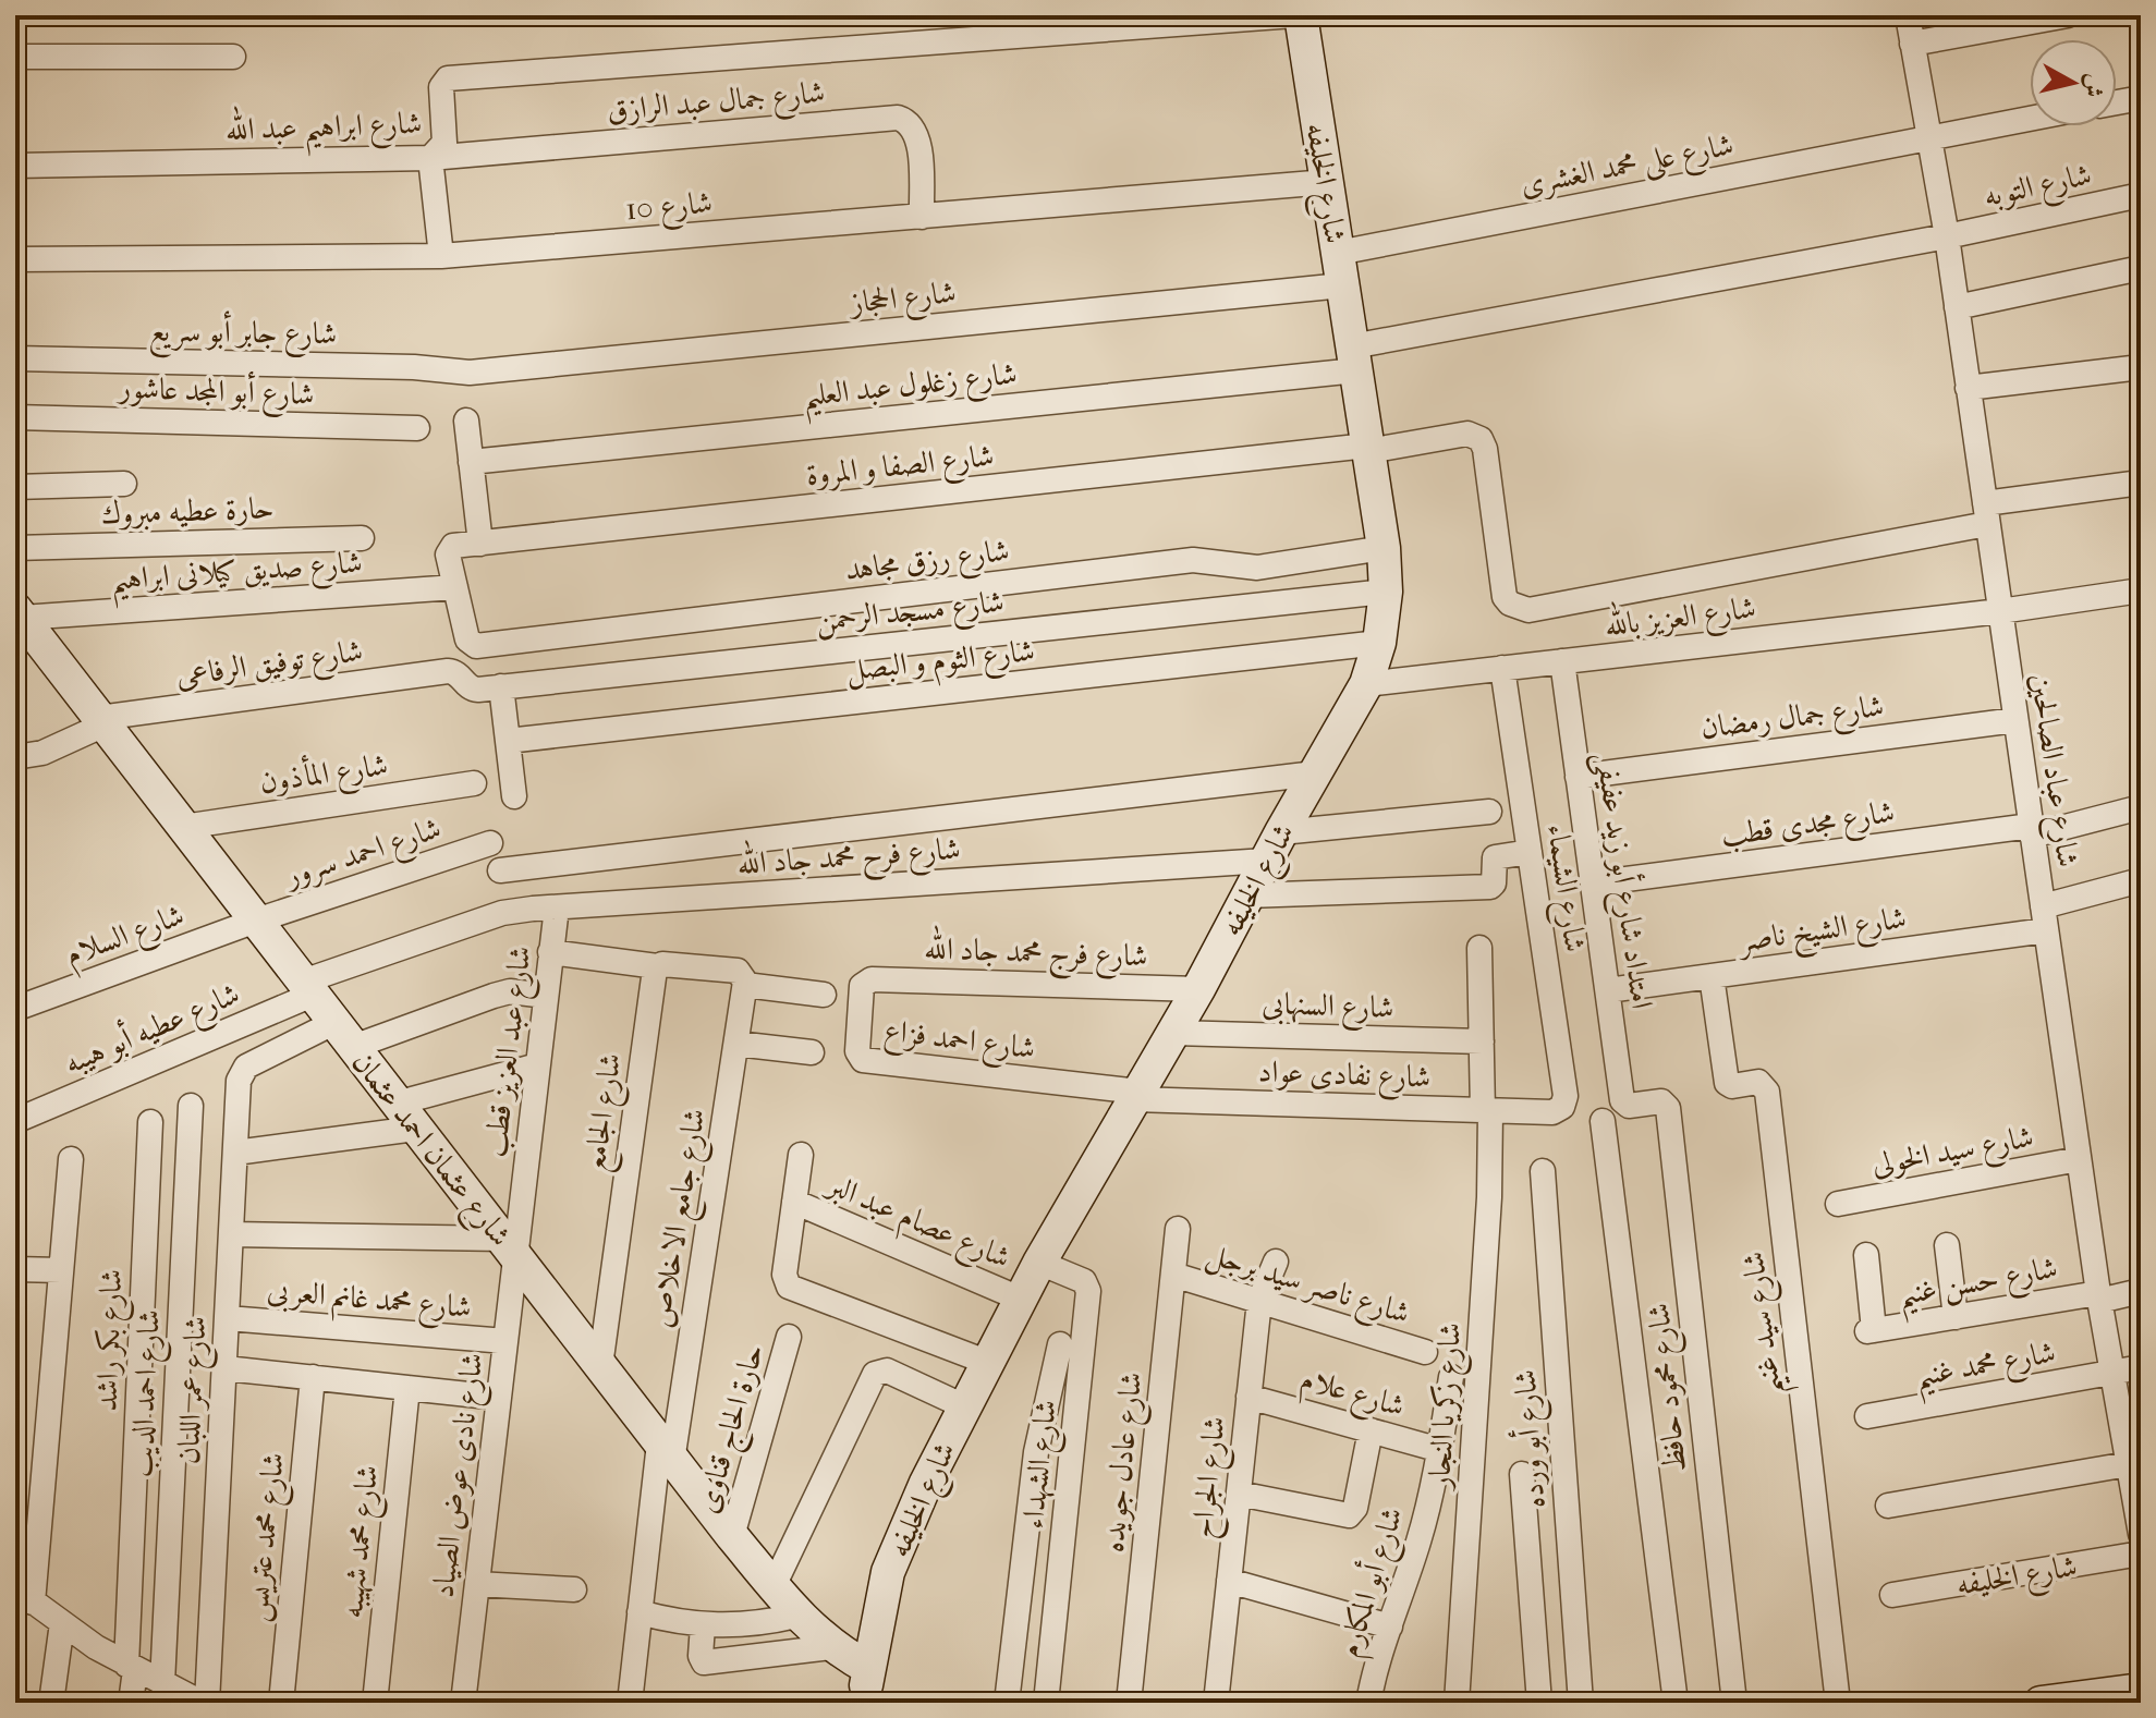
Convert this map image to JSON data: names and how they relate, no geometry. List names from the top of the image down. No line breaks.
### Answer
{"streets":{"main road":["شارع الخليفه","شارع عثمان احمد عثمان"],"street":["شارع جمال عبد الرازق","شارع ابراهيم عبد الله","شارع على محمد الغشرى","شارع التوبه","شارع 10","شارع الحجاز","شارع جابر أبو سريع","شارع زغلول عبد العليم","شارع أبو المجد عاشور","شارع الصفا و المروة","حارة عطيه مبروك","شارع رزق مجاهد","شارع صديق كيلانى ابراهيم","شارع مسجد الرحمن","شارع العزيز بالله","شارع الثوم و البصل","شارع توفيق الرفاعى","شارع جمال رمضان","شارع عباد الصالحين","شارع المأذون","شارع مجدى قطب","شارع احمد سرور","شارع فرح محمد جاد الله","امتداد شارع أبو زيد عفيفى","شارع الشيماء","شارع الشيخ ناصر","شارع السلام","شارع فرج محمد جاد الله","شارع السنهابى","شارع عطيه أبو هيبه","شارع احمد فزاع","شارع عبد العزيز قطب","شارع نفادى عواد","شارع الجامع","شارع سيد الخولى","شارع جامع الاخلاص","شارع عصام عبد البر","شارع حسن غنيم","شارع ناصر سيد برجل","شارع محمد غانم العربى","شارع سيد غنيم","شارع بكر راشد","شارع محمد غنيم","شارع محمود حافظ","شارع عمر اللبان","شارع علام","شارع احمد الديب","شارع زكريا النجار","حارة الحاج قناوى","شارع أبو ورده","شارع عادل جويده","شارع الشهداء","شارع نادى عوض الصياد","شارع الجراح","شارع محمد عتريس","شارع محمد شهيبه","شارع أبو المكارم"]},"crossings":[["شارع جمال عبد الرازق","شارع ابراهيم عبد الله"],["شارع جمال عبد الرازق","شارع 10"],["شارع على محمد الغشرى","شارع الخليفه"],["شارع على محمد الغشرى","شارع عباد الصالحين"],["شارع الخليفه","شارع التوبه"],["شارع الخليفه","شارع 10"],["شارع الخليفه","شارع الحجاز"],["شارع الخليفه","شارع زغلول عبد العليم"],["شارع الخليفه","شارع الصفا و المروة"],["شارع الخليفه","شارع رزق مجاهد"],["شارع الخليفه","شارع مسجد الرحمن"],["شارع الخليفه","شارع العزيز بالله"],["شارع الخليفه","شارع الثوم و البصل"],["شارع الخليفه","شارع فرح محمد جاد الله"],["شارع الخليفه","شارع فرج محمد جاد الله"],["شارع الخليفه","شارع السنهابى"],["شارع الخليفه","شارع احمد فزاع"],["شارع الخليفه","شارع نفادى عواد"],["شارع الخليفه","شارع عثمان احمد عثمان"],["شارع الخليفه","شارع عصام عبد البر"],["شارع الخليفه","شارع الشهداء"],["شارع التوبه","شارع زغلول عبد العليم"],["شارع التوبه","شارع عباد الصالحين"],["شارع الحجاز","شارع جابر أبو سريع"],["شارع الصفا و المروة","شارع رزق مجاهد"],["شارع الصفا و المروة","شارع صديق كيلانى ابراهيم"],["شارع الصفا و المروة","شارع عباد الصالحين"],["شارع رزق مجاهد","شارع صديق كيلانى ابراهيم"],["شارع صديق كيلانى ابراهيم","شارع عثمان احمد عثمان"],["شارع مسجد الرحمن","شارع توفيق الرفاعى"],["شارع العزيز بالله","شارع عباد الصالحين"],["شارع العزيز بالله","امتداد شارع أبو زيد عفيفى"],["شارع العزيز بالله","شارع الشيماء"],["شارع توفيق الرفاعى","شارع عثمان احمد عثمان"],["شارع جمال رمضان","شارع عباد الصالحين"],["شارع جمال رمضان","امتداد شارع أبو زيد عفيفى"],["شارع عباد الصالحين","شارع مجدى قطب"],["شارع عباد الصالحين","شارع الشيخ ناصر"],["شارع عباد الصالحين","شارع سيد الخولى"],["شارع عباد الصالحين","شارع حسن غنيم"],["شارع عباد الصالحين","شارع محمد غنيم"],["شارع المأذون","شارع عثمان احمد عثمان"],["شارع مجدى قطب","امتداد شارع أبو زيد عفيفى"],["شارع احمد سرور","شارع السلام"],["شارع احمد سرور","شارع عثمان احمد عثمان"],["شارع فرح محمد جاد الله","شارع عطيه أبو هيبه"],["شارع فرح محمد جاد الله","شارع عبد العزيز قطب"],["امتداد شارع أبو زيد عفيفى","شارع الشيخ ناصر"],["امتداد شارع أبو زيد عفيفى","شارع محمود حافظ"],["شارع الشيماء","شارع نفادى عواد"],["شارع الشيخ ناصر","شارع سيد غنيم"],["شارع السلام","شارع عثمان احمد عثمان"],["شارع فرج محمد جاد الله","شارع احمد فزاع"],["شارع السنهابى","شارع زكريا النجار"],["شارع عطيه أبو هيبه","شارع عثمان احمد عثمان"],["شارع احمد فزاع","شارع نفادى عواد"],["شارع عبد العزيز قطب","شارع عثمان احمد عثمان"],["شارع عبد العزيز قطب","شارع نادى عوض الصياد"],["شارع نفادى عواد","شارع زكريا النجار"],["شارع الجامع","شارع عثمان احمد عثمان"],["شارع عثمان احمد عثمان","شارع جامع الاخلاص"],["شارع عثمان احمد عثمان","شارع عمر اللبان"],["شارع عثمان احمد عثمان","حارة الحاج قناوى"],["شارع عثمان احمد عثمان","شارع نادى عوض الصياد"],["شارع ناصر سيد برجل","شارع عادل جويده"],["شارع ناصر سيد برجل","شارع الجراح"],["شارع محمد غانم العربى","شارع عمر اللبان"],["شارع محمد غانم العربى","شارع نادى عوض الصياد"],["شارع علام","شارع الجراح"],["شارع علام","شارع أبو المكارم"]],"north":"right"}
